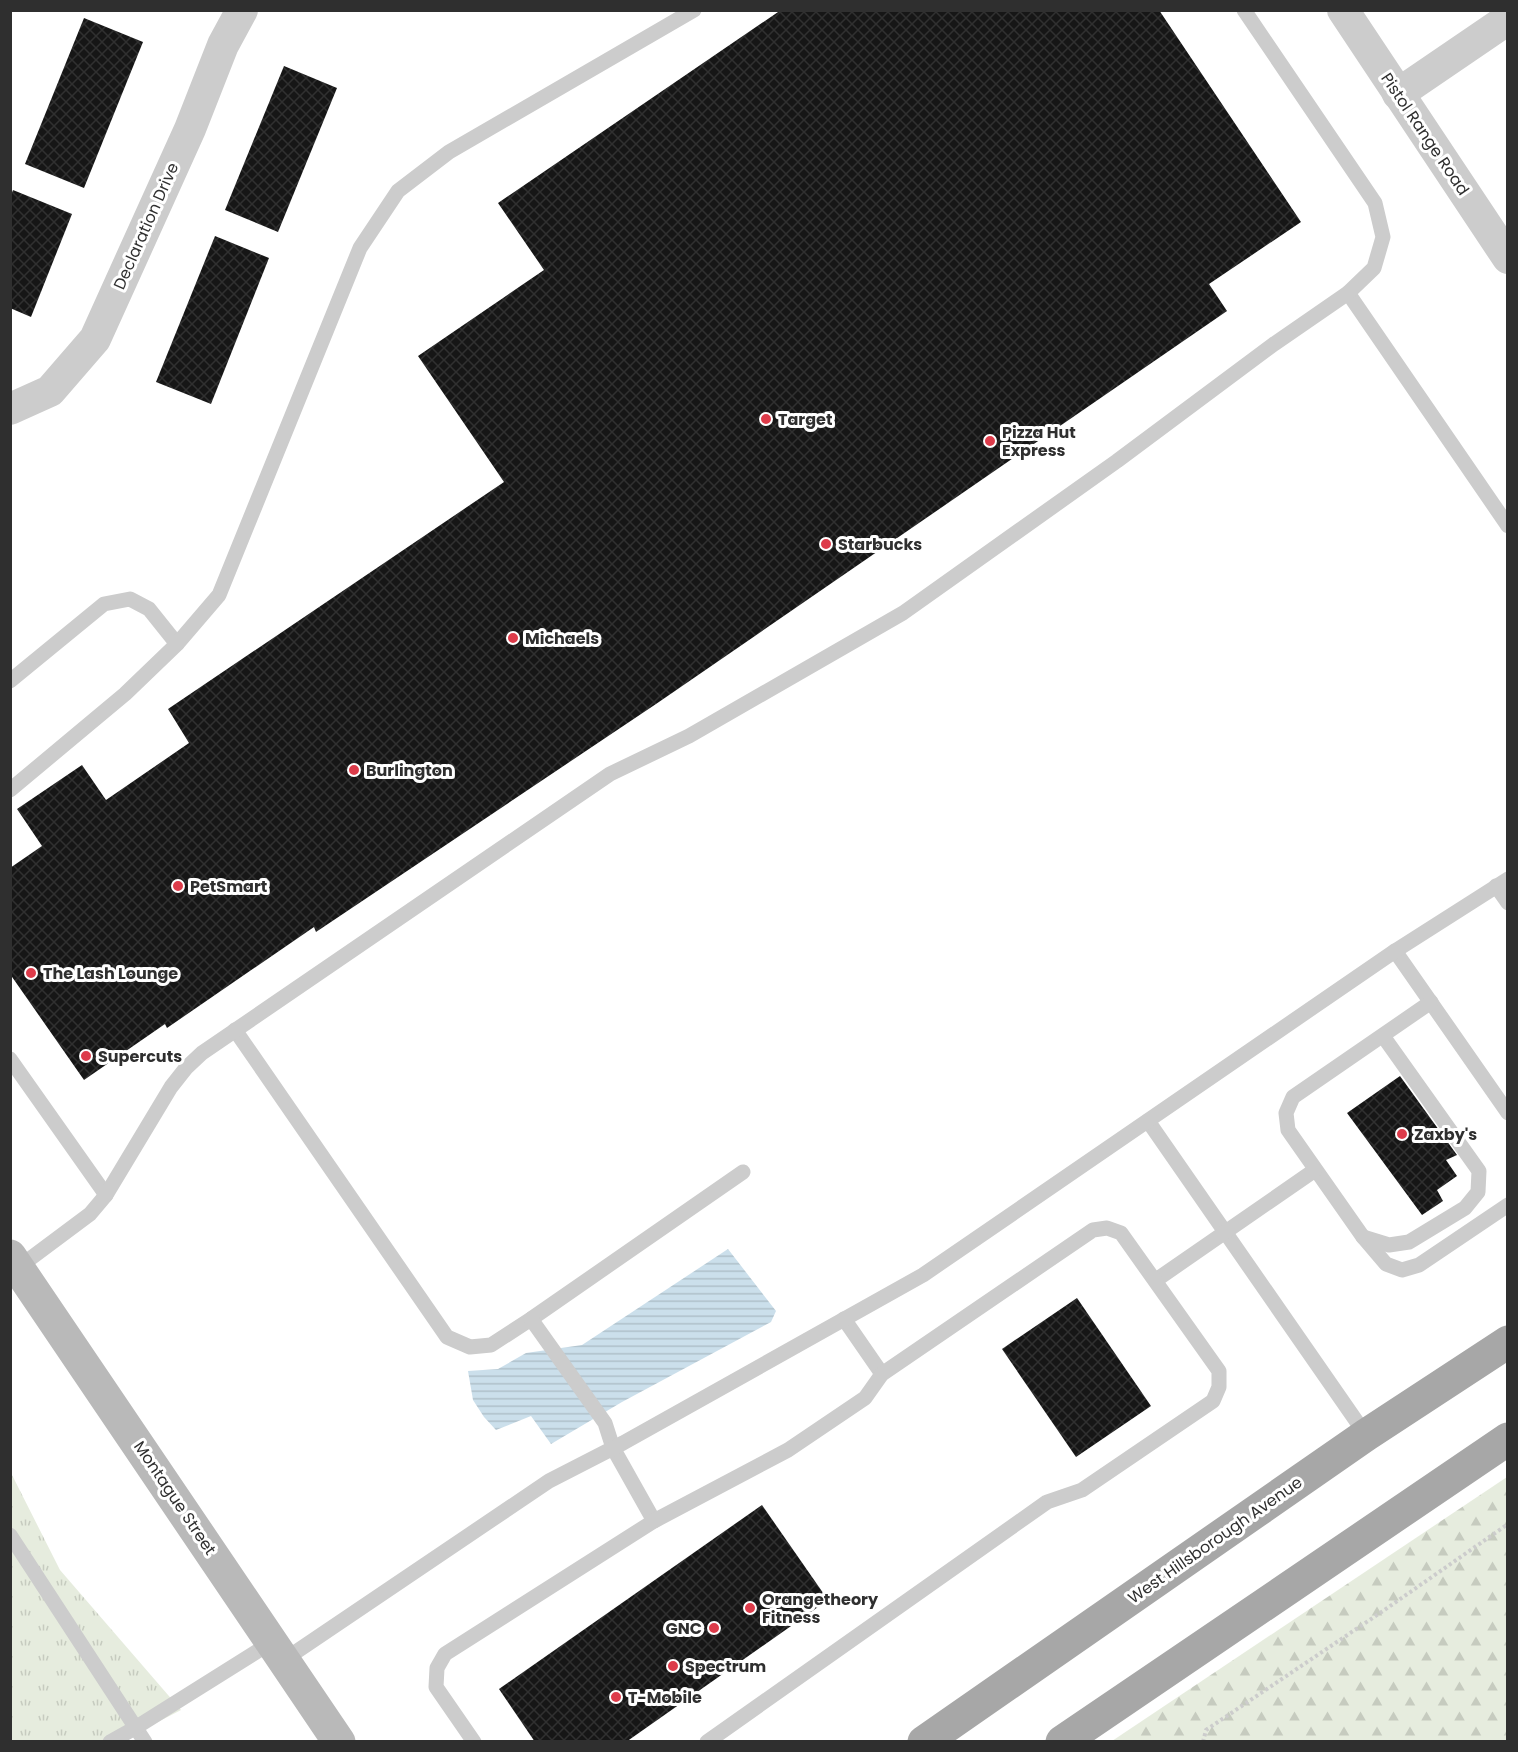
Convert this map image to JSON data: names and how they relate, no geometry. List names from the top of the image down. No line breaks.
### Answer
{"streets":{"main road":["West Hillsborough Avenue"],"street":["Pistol Range Road","Declaration Drive","Montague Street"]},"places":["Target","Pizza Hut Express","Starbucks","Michaels","Burlington","PetSmart","The Lash Lounge","Supercuts","Zaxby's","Orangetheory Fitness","GNC","Spectrum","T-Mobile"]}
